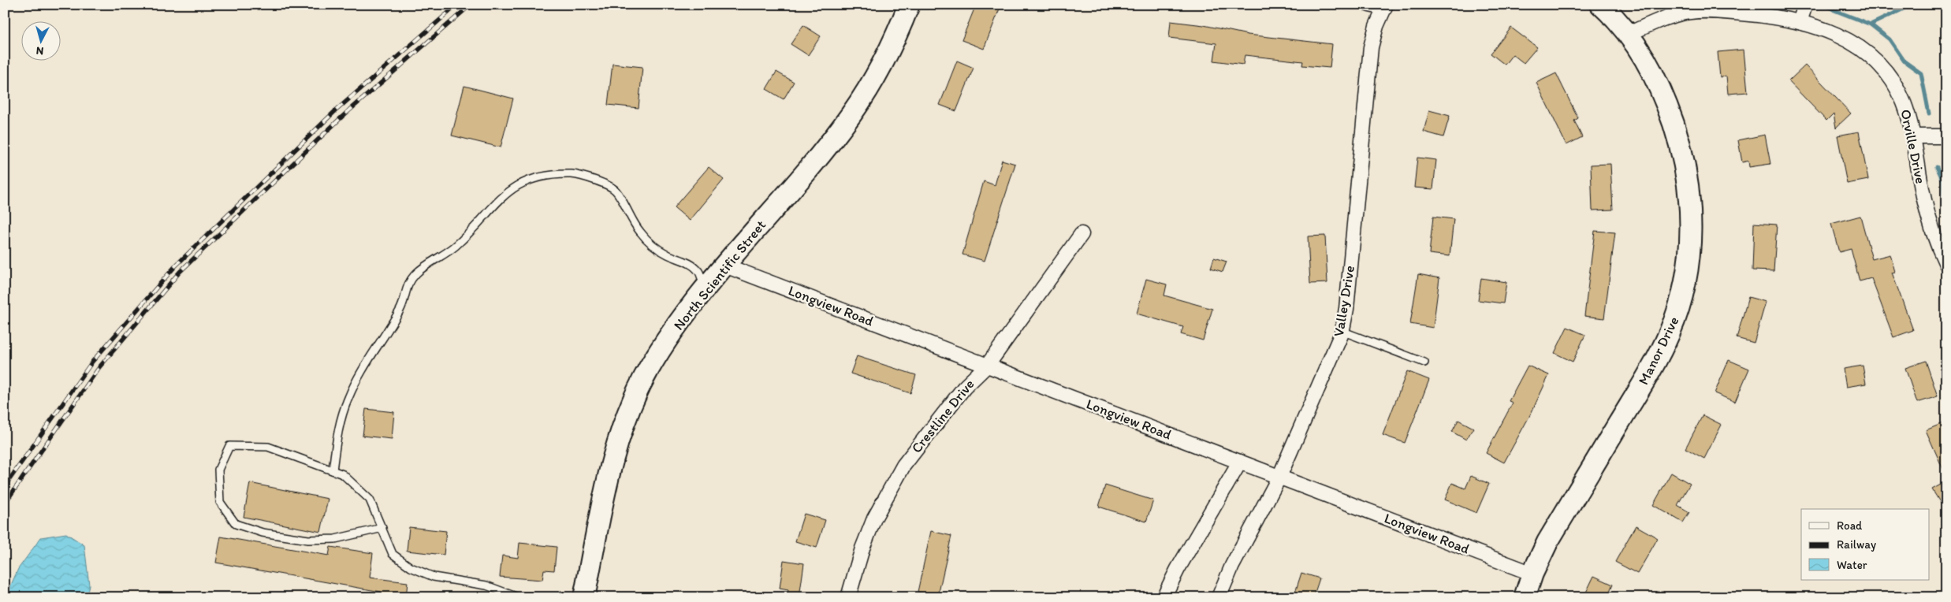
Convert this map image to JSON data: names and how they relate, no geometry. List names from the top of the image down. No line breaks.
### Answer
{"streets":{"street":["Orville Drive","North Scientific Street","Valley Drive","Longview Road","Manor Drive","Crestline Drive"]},"crossings":[["Orville Drive","Manor Drive"],["North Scientific Street","Longview Road"],["Valley Drive","Longview Road"],["Longview Road","Manor Drive"],["Longview Road","Crestline Drive"]],"legend":["Road","Railway","Water"],"north":"bottom"}
